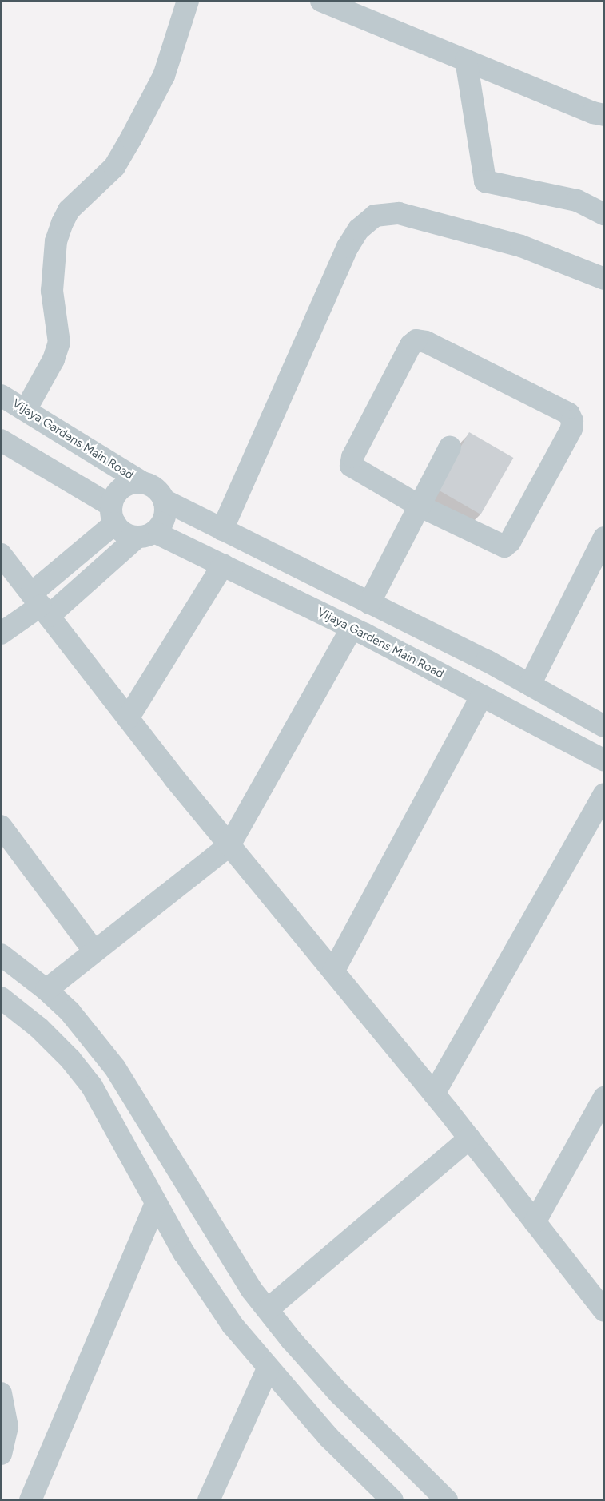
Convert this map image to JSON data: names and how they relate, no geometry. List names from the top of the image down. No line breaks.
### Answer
{"streets":{"street":["Vijaya Gardens Main Road"]}}
